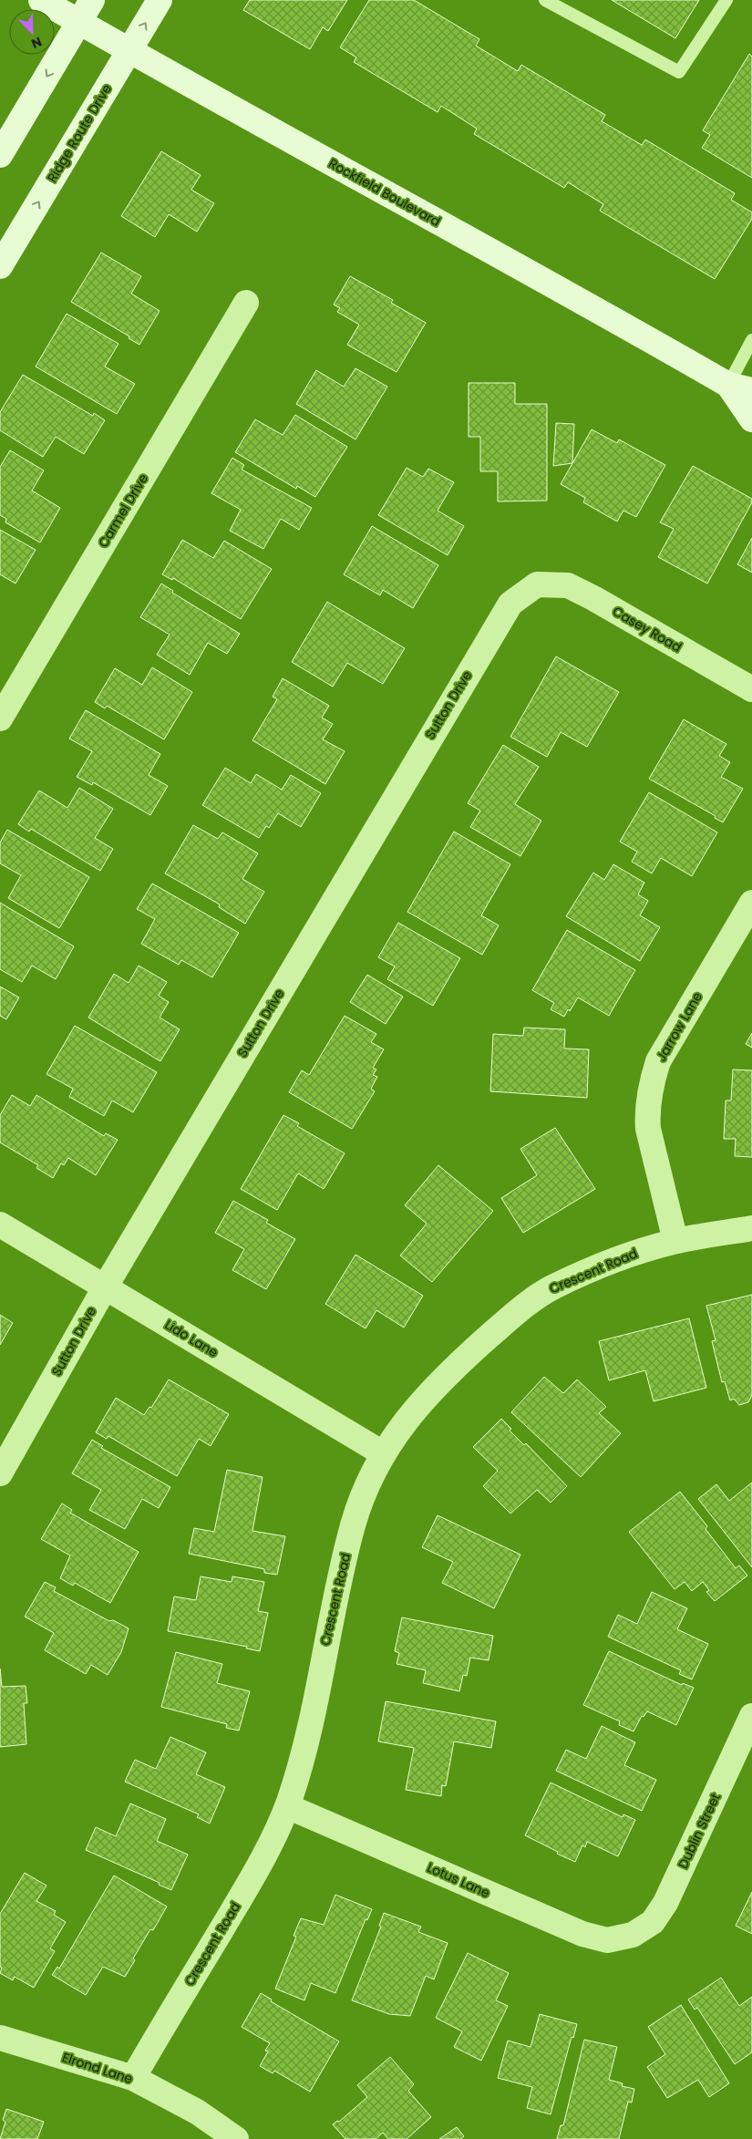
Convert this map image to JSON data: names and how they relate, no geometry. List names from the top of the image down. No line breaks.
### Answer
{"streets":{"main road":["Ridge Route Drive","Rockfield Boulevard"],"street":["Carmel Drive","Casey Road","Sutton Drive","Jarrow Lane","Crescent Road","Lido Lane","Dublin Street","Lotus Lane","Elrond Lane"]},"crossings":[["Ridge Route Drive","Rockfield Boulevard"],["Casey Road","Sutton Drive"],["Sutton Drive","Lido Lane"],["Jarrow Lane","Crescent Road"],["Crescent Road","Lido Lane"],["Crescent Road","Lotus Lane"],["Crescent Road","Elrond Lane"],["Dublin Street","Lotus Lane"]],"north":"bottom right"}
